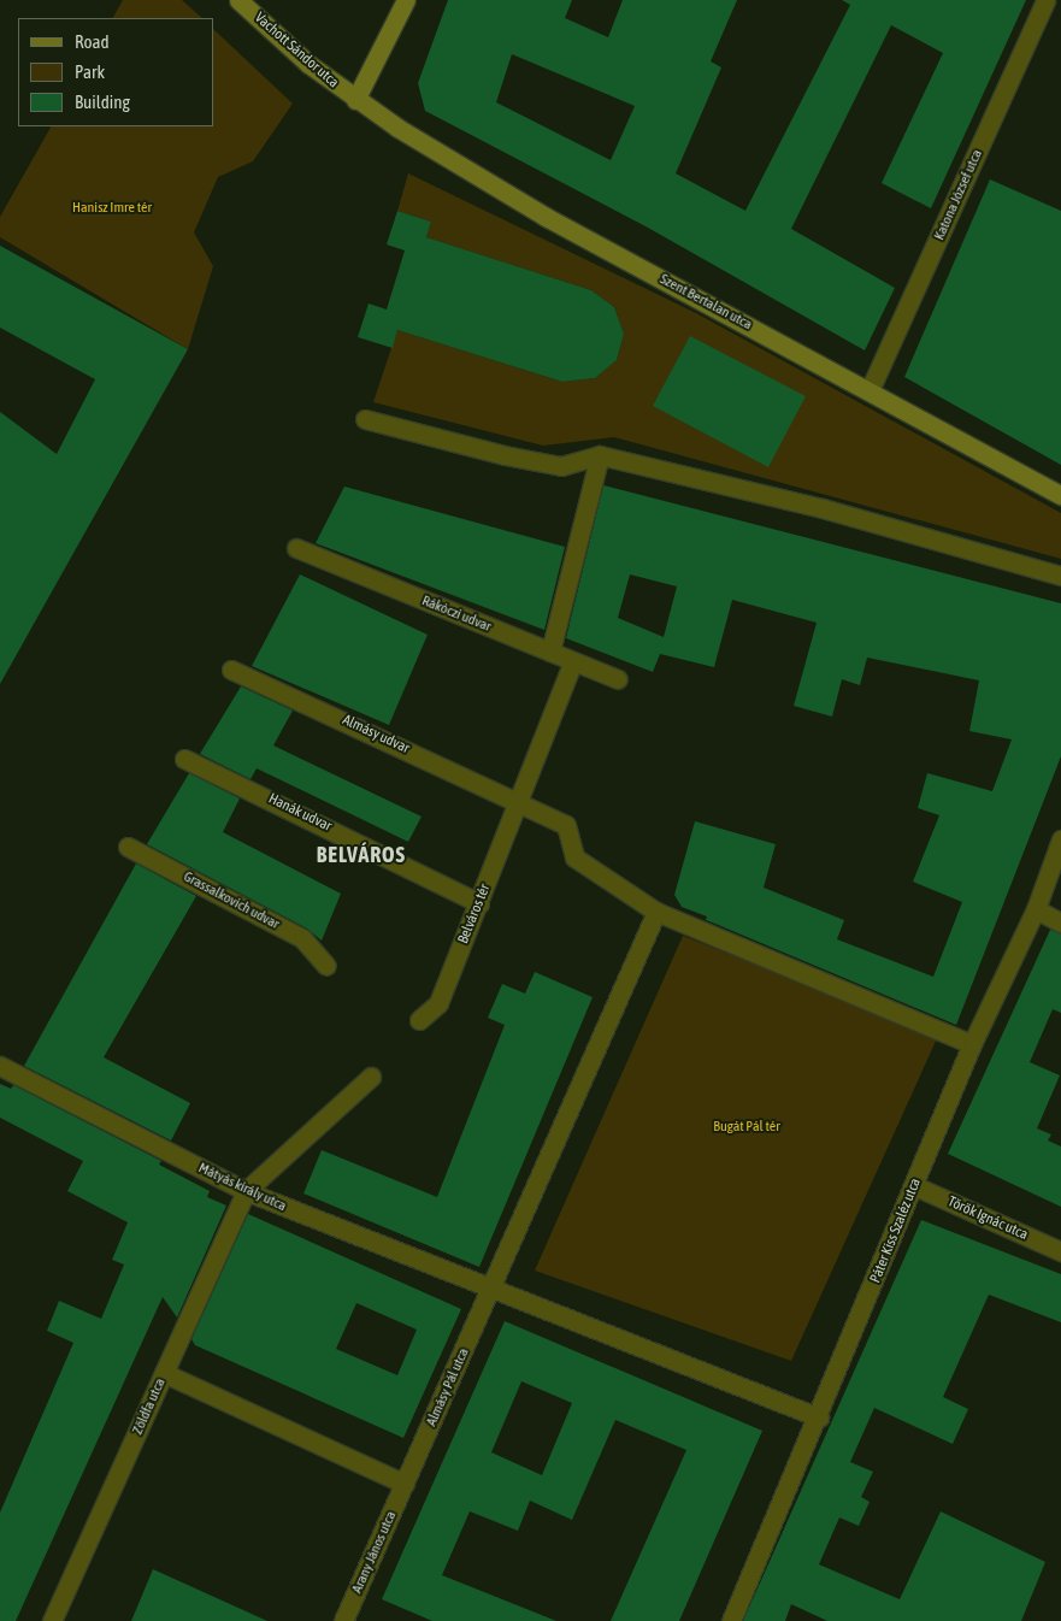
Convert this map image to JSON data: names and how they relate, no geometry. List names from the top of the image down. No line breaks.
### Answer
{"streets":{"main road":["Vachott Sándor utca","Szent Bertalan utca"],"street":["Katona József utca","Rákóczi udvar","Almásy udvar","Hanák udvar","Grassalkovich udvar","Belváros tér","Mátyás király utca","Török Ignác utca","Páter Kiss Szaléz utca","Almásy Pál utca","Zöldfa utca","Arany János utca"]},"crossings":[["Vachott Sándor utca","Szent Bertalan utca"],["Katona József utca","Szent Bertalan utca"],["Rákóczi udvar","Belváros tér"],["Almásy udvar","Belváros tér"],["Hanák udvar","Belváros tér"],["Mátyás király utca","Almásy Pál utca"],["Mátyás király utca","Zöldfa utca"],["Török Ignác utca","Páter Kiss Szaléz utca"],["Almásy Pál utca","Arany János utca"]],"districts":["BELVÁROS"],"parks":["Hanisz Imre tér","Bugát Pál tér"],"legend":["Road","Park","Building"]}
